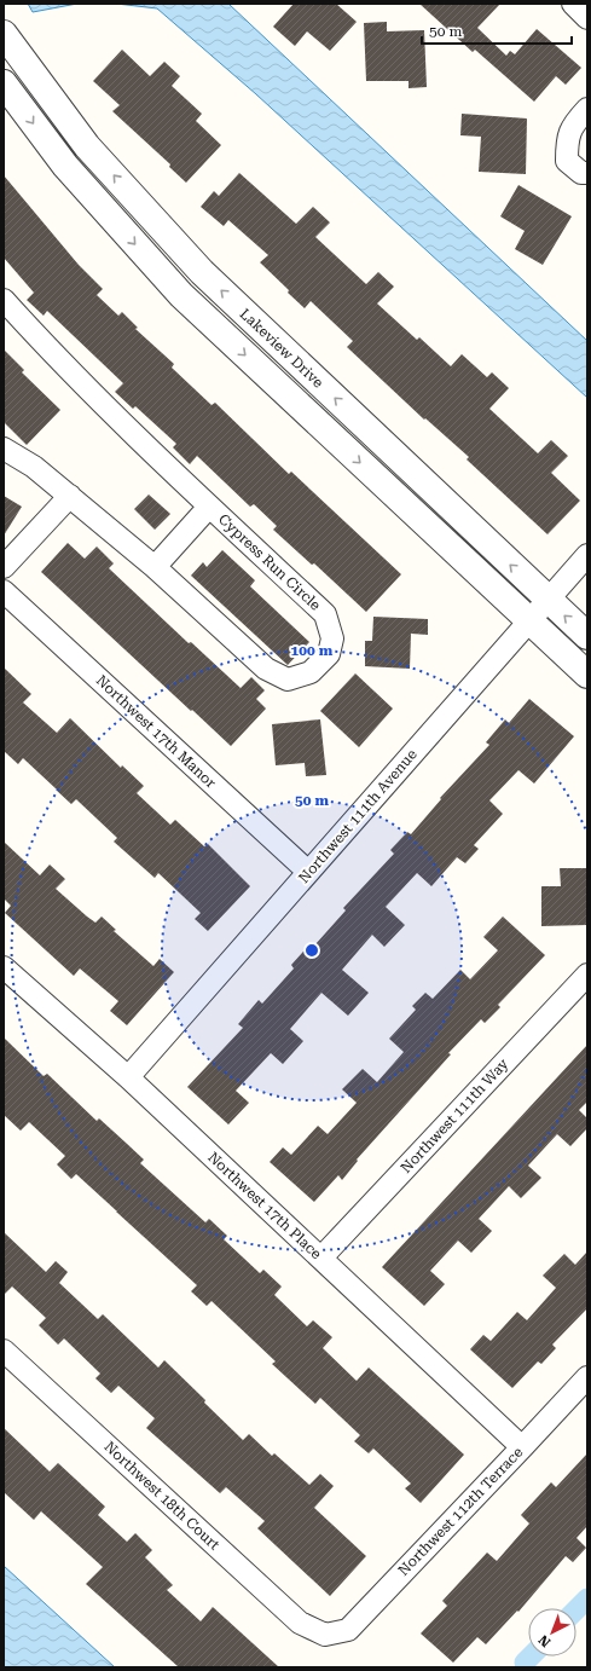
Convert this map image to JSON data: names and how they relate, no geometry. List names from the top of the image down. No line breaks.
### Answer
{"streets":{"street":["Lakeview Drive","Cypress Run Circle","Northwest 17th Manor","Northwest 111th Avenue","Northwest 111th Way","Northwest 17th Place","Northwest 18th Court","Northwest 112th Terrace"]},"crossings":[["Lakeview Drive","Northwest 111th Avenue"],["Northwest 17th Manor","Northwest 111th Avenue"],["Northwest 111th Avenue","Northwest 17th Place"],["Northwest 111th Way","Northwest 17th Place"],["Northwest 17th Place","Northwest 112th Terrace"],["Northwest 18th Court","Northwest 112th Terrace"]],"scale_bar":"50 m","north":"bottom left","rings":["100 m","50 m"]}
